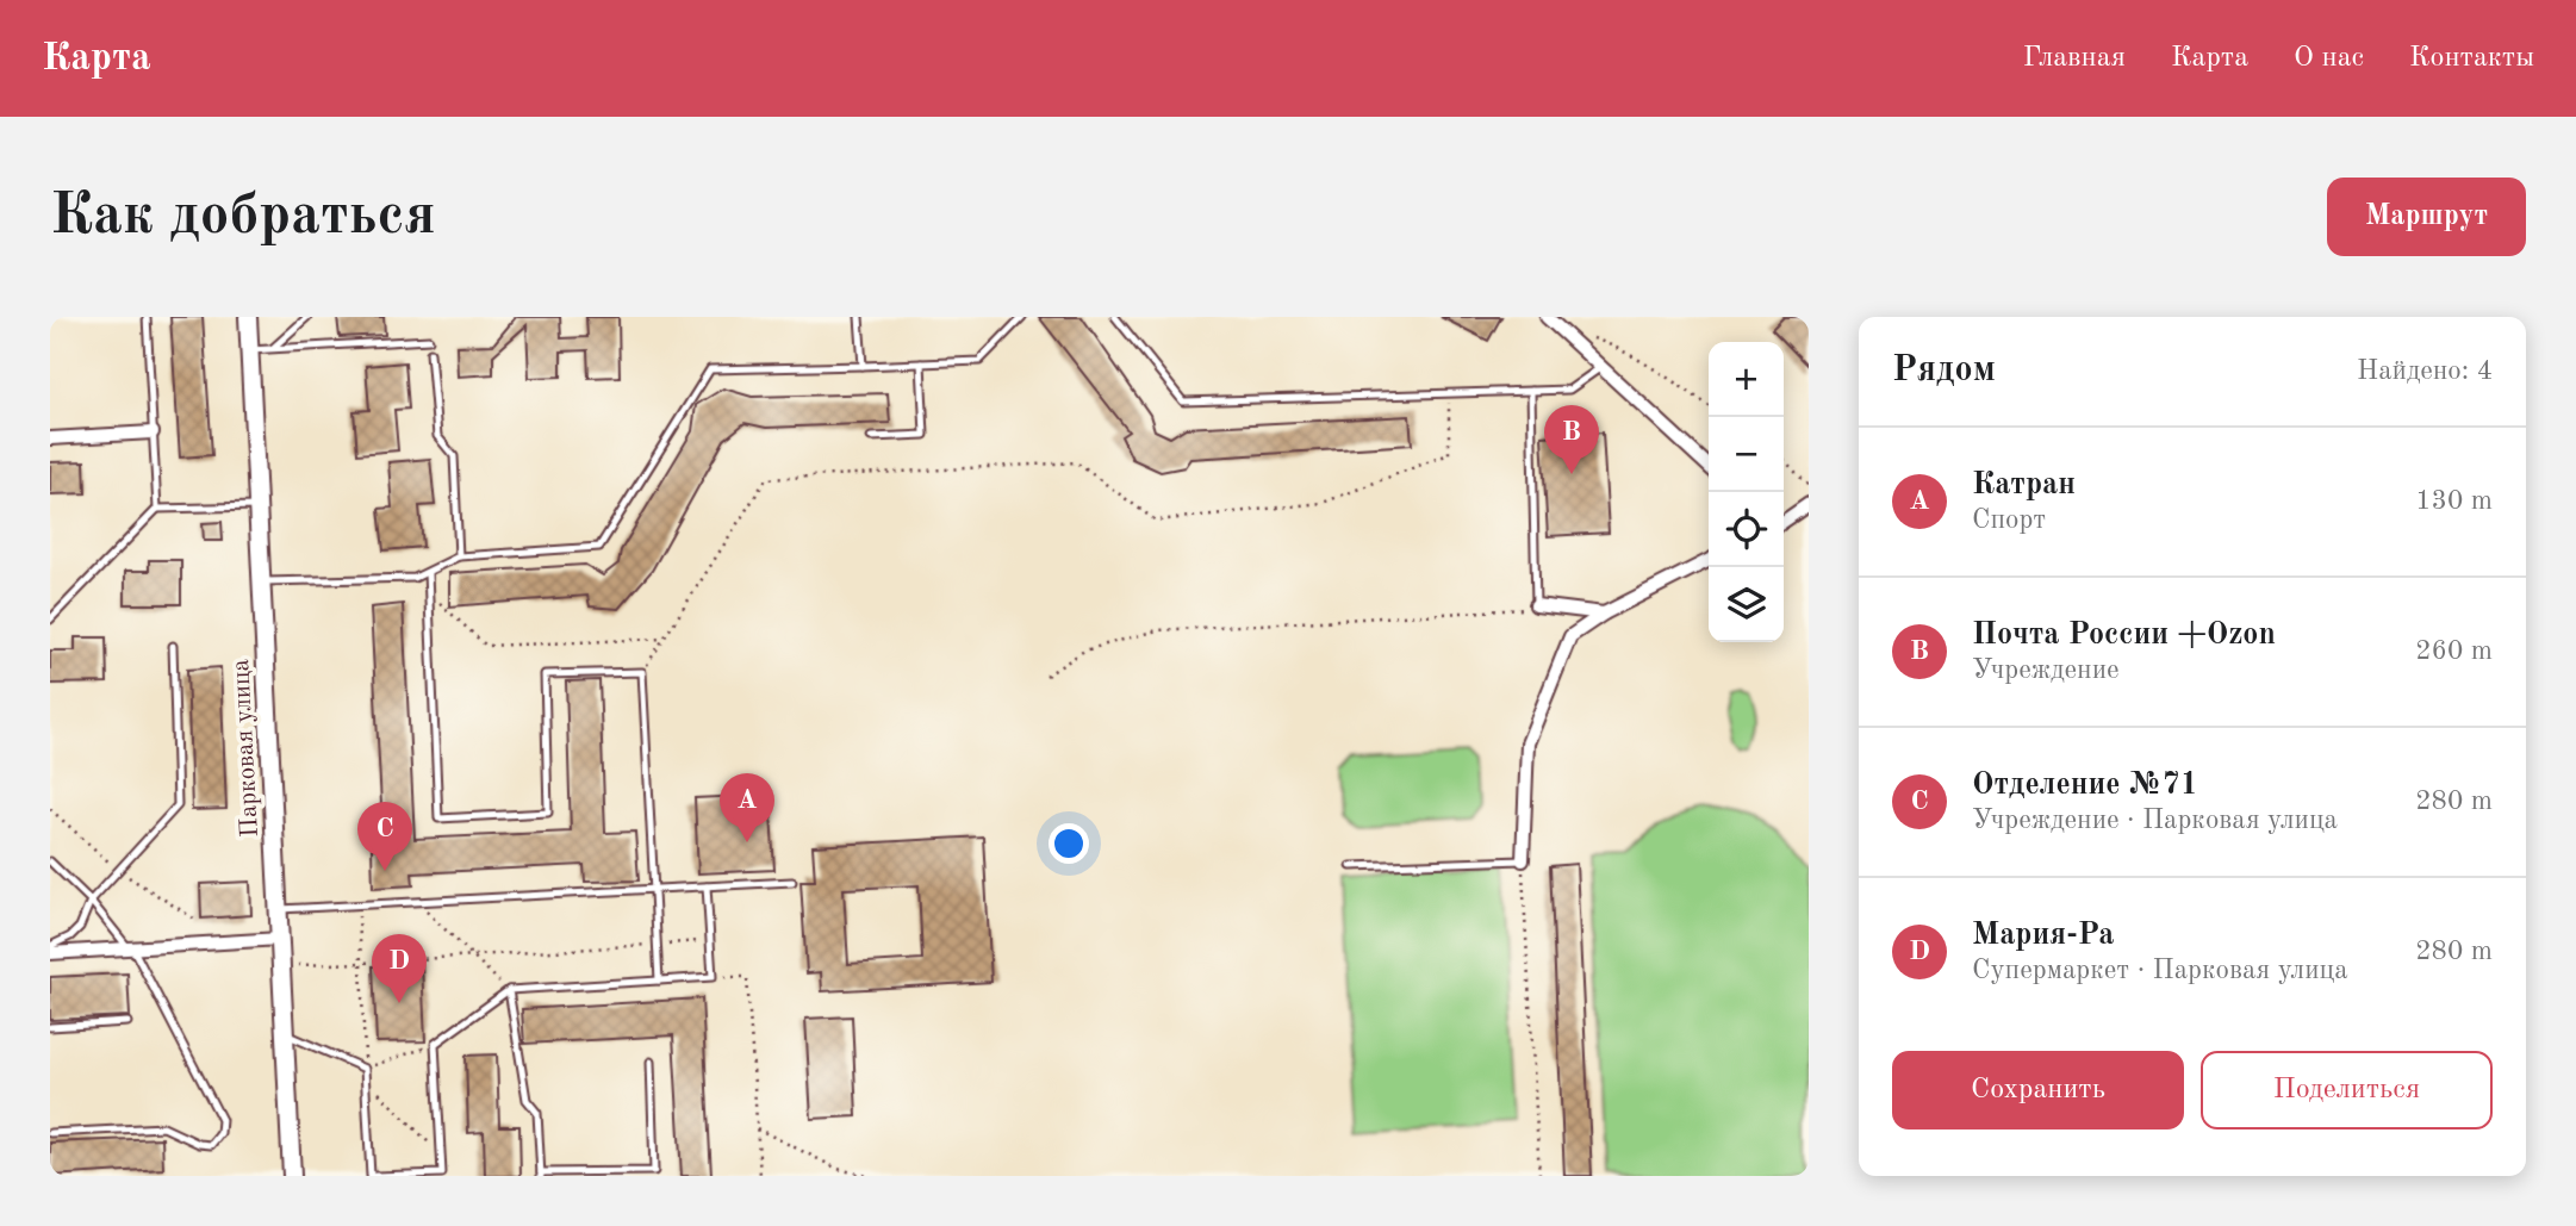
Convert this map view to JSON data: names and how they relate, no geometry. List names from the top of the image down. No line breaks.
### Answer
{"streets":{"street":["Парковая улица"]},"page":{"header":"Карта","nav":["Главная","Карта","О нас","Контакты"],"buttons":["Маршрут",["Сохранить","Поделиться"]],"title":"Как добраться","heading":["Рядом","Найдено: 4"],"map_buttons":["+","−"],"pins":["B","A","C","D"],"list":[{"mark":"A","name":"Катран","note":"Спорт","value":"130 m"},{"mark":"B","name":"Почта России +Ozon","note":"Учреждение","value":"260 m"},{"mark":"C","name":"Отделение №71","note":"Учреждение · Парковая улица","value":"280 m"},{"mark":"D","name":"Мария-Ра","note":"Супермаркет · Парковая улица","value":"280 m"}]}}
